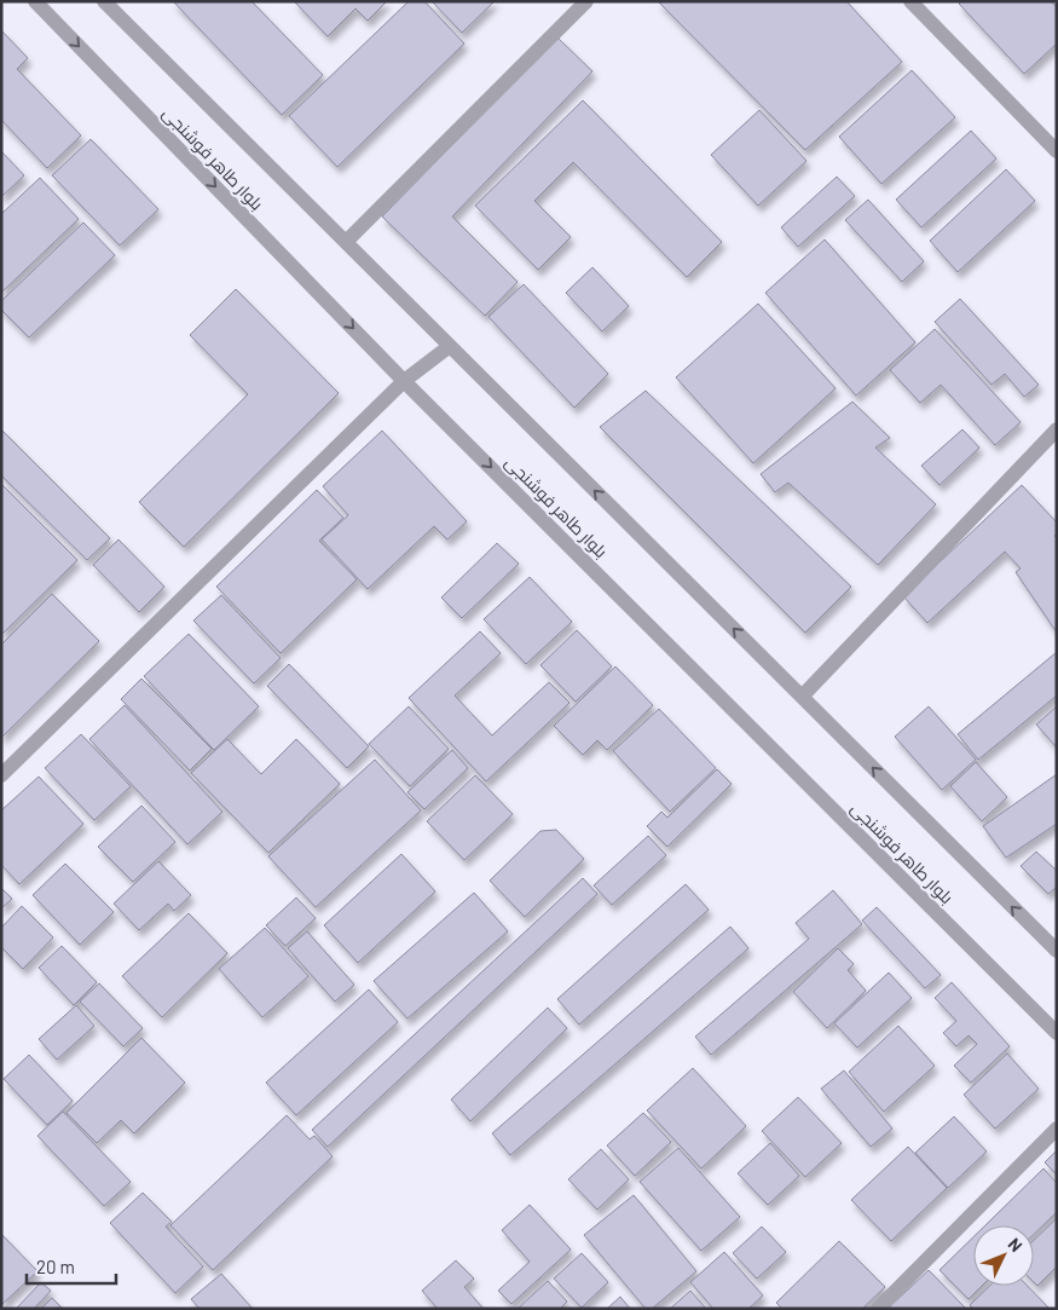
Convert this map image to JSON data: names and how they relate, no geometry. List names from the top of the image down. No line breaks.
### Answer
{"streets":{"street":["بلوار طاهر فوشنجی"]},"scale_bar":"20 m","north":"top right"}
